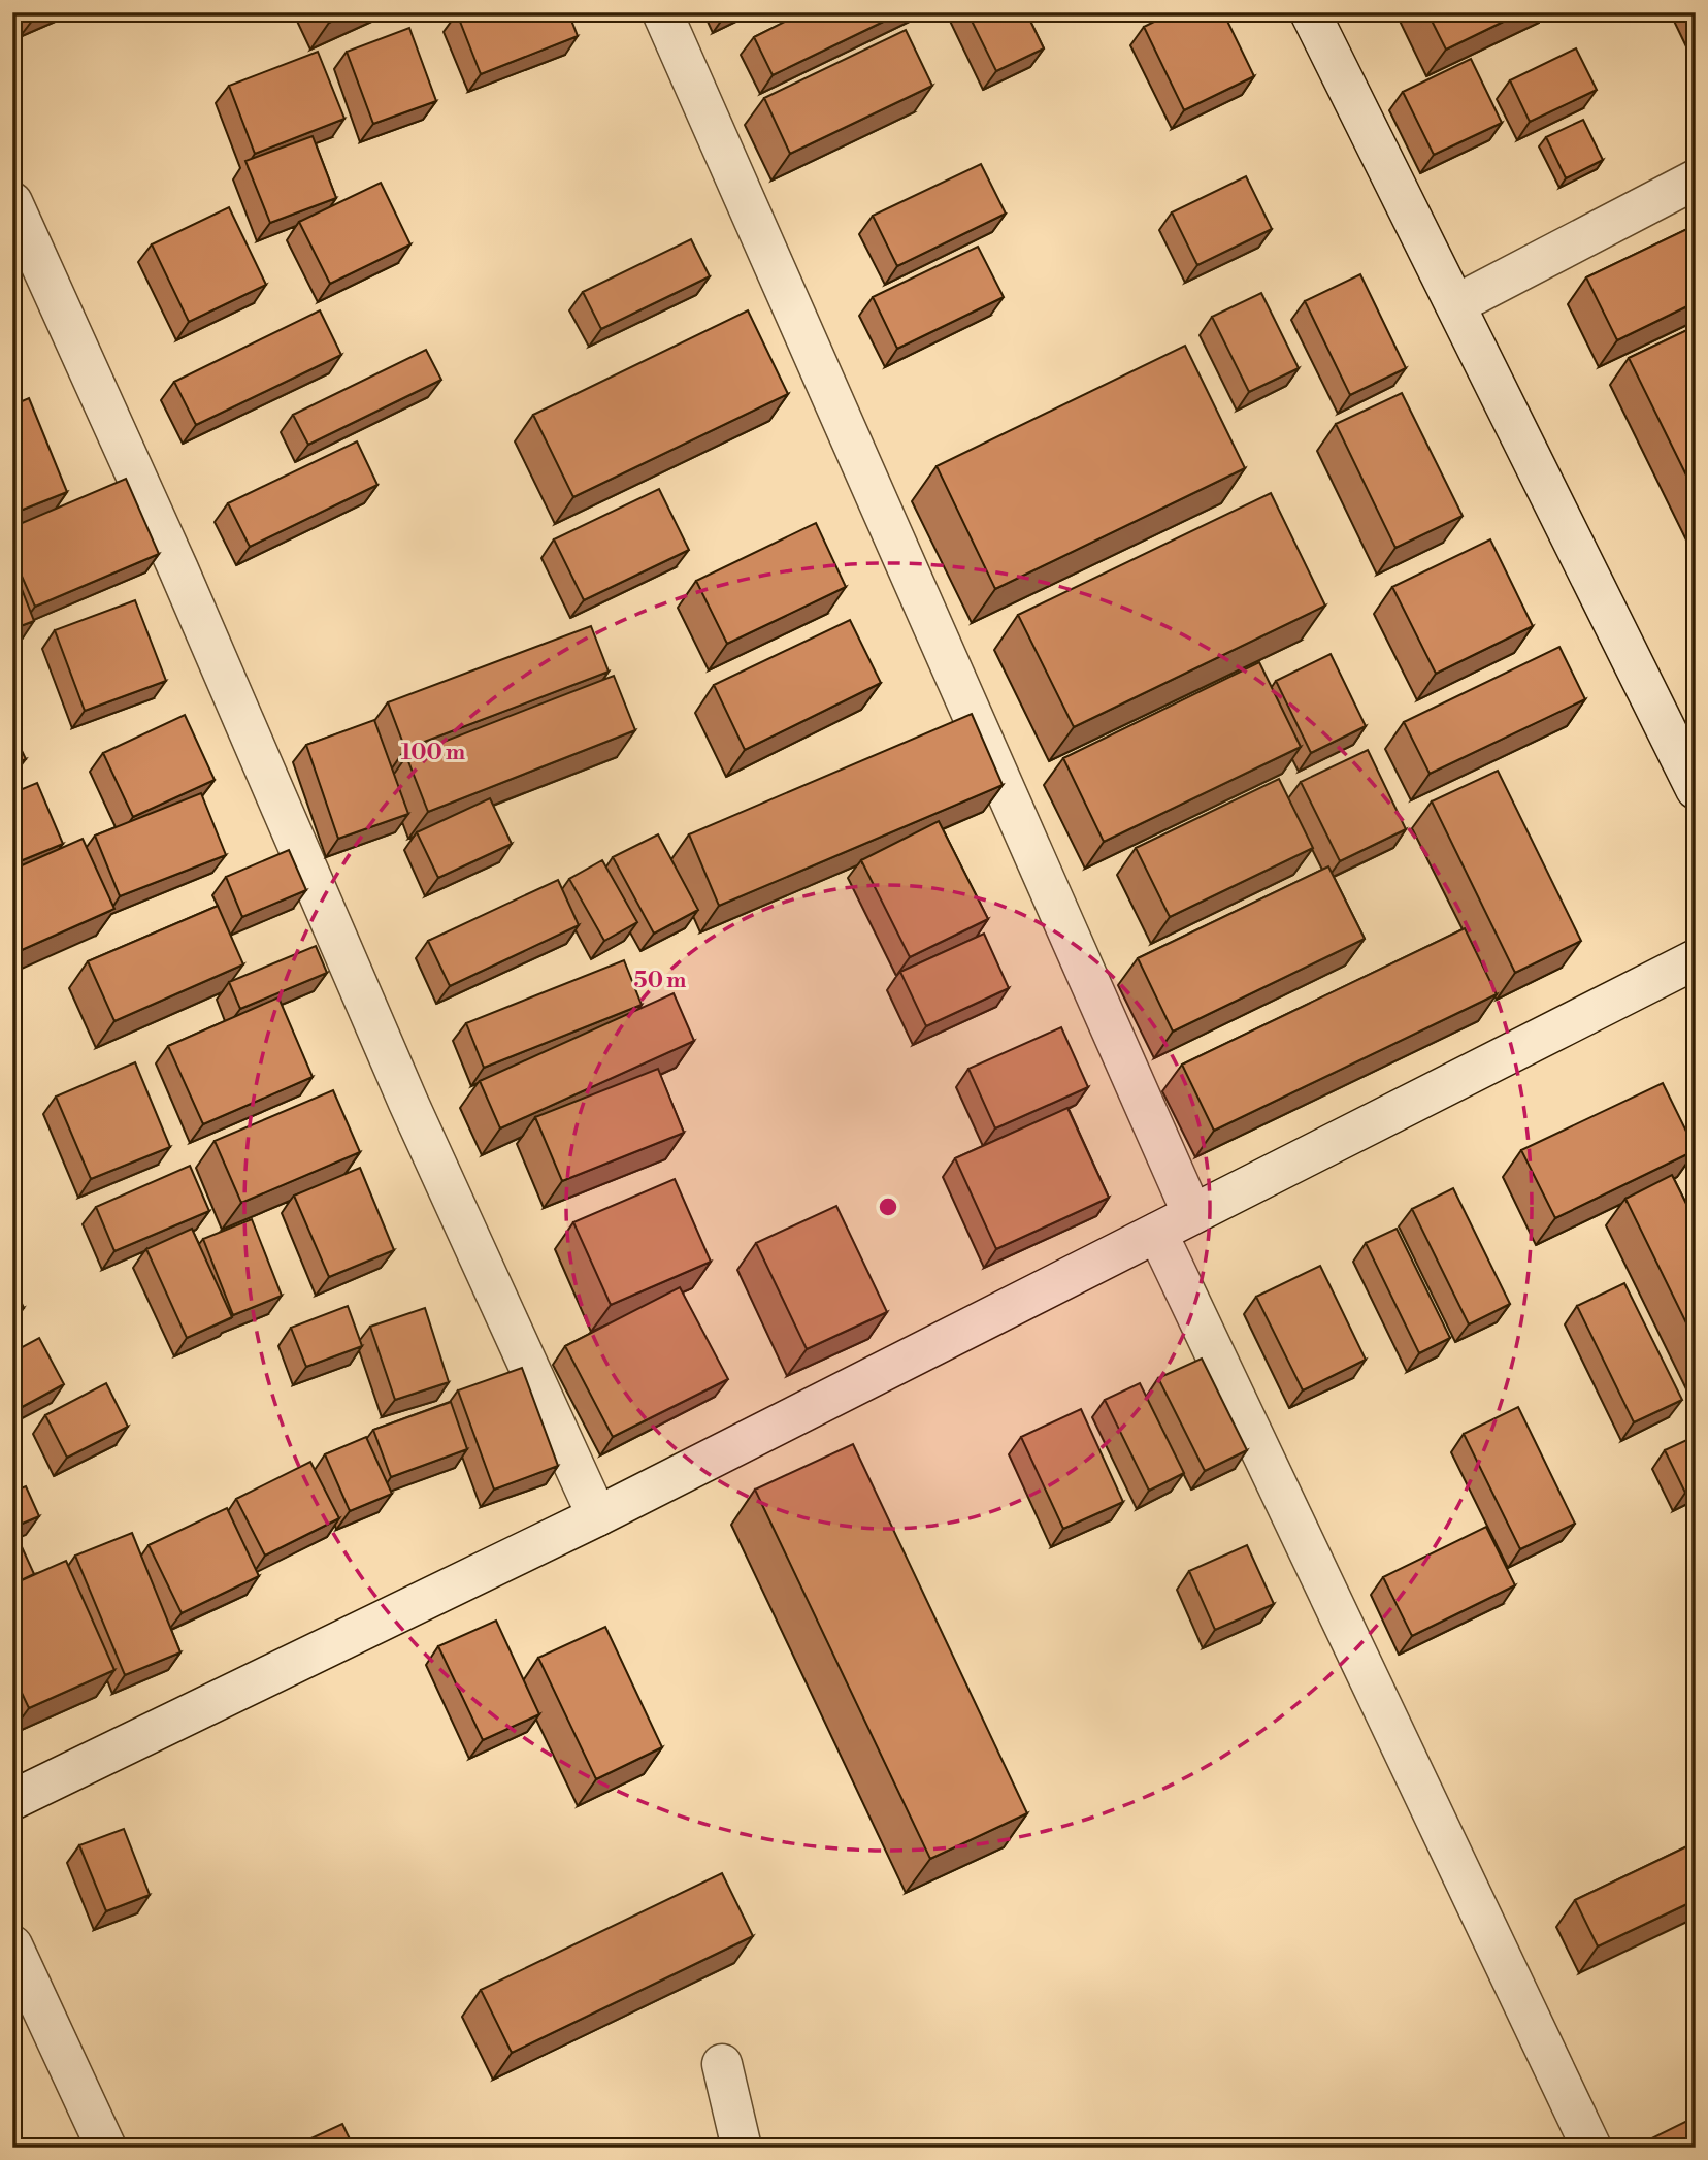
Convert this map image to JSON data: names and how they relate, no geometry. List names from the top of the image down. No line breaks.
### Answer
{"rings":["100 m","50 m"]}
